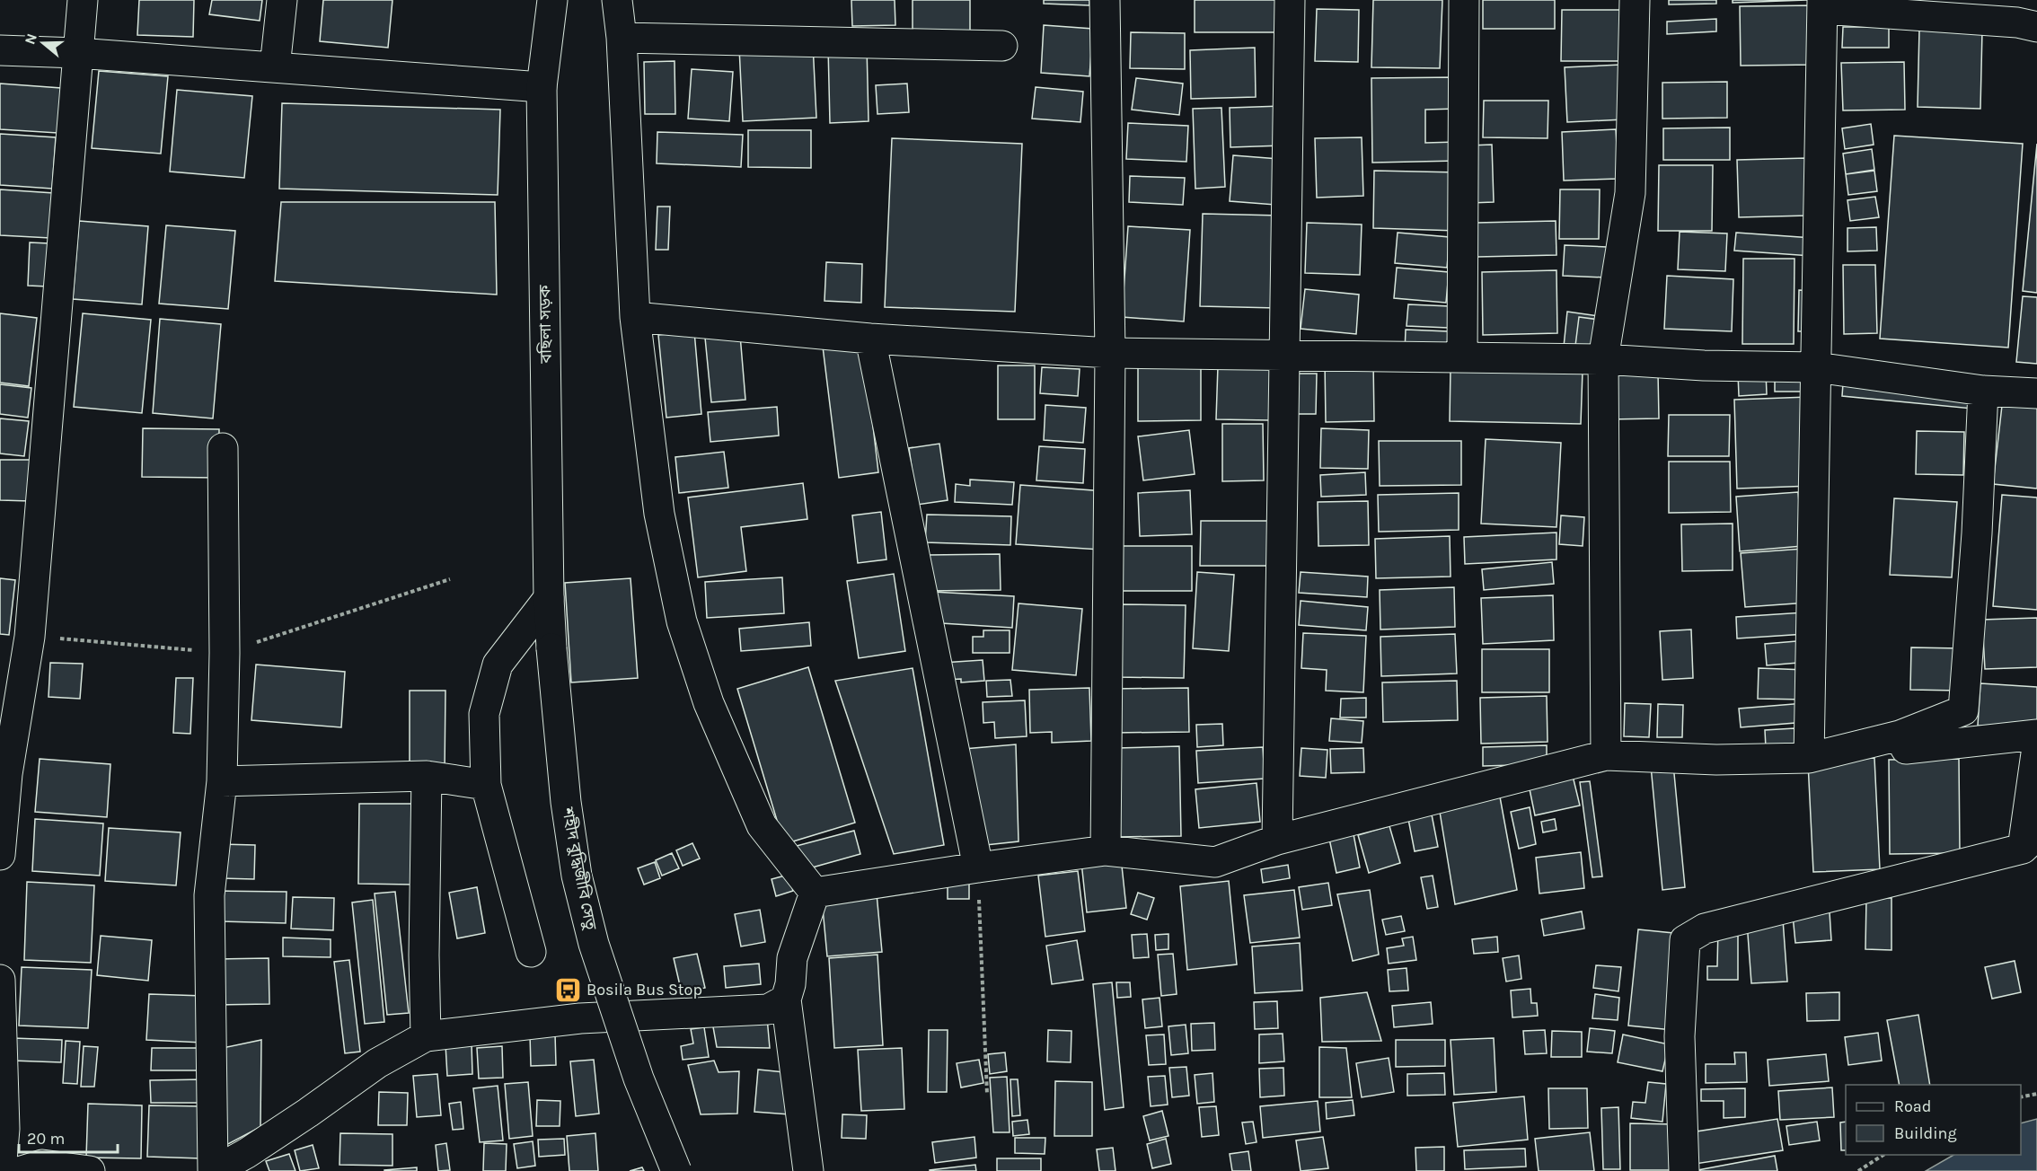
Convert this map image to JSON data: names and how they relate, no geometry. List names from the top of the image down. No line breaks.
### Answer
{"streets":{"street":["বছিলা সড়ক","শহীদ বুদ্ধিজীবি সেতু"]},"crossings":[["বছিলা সড়ক","শহীদ বুদ্ধিজীবি সেতু"]],"places":{"bus stop":["Bosila Bus Stop"]},"legend":["Road","Building"],"scale_bar":"20 m","north":"left"}
